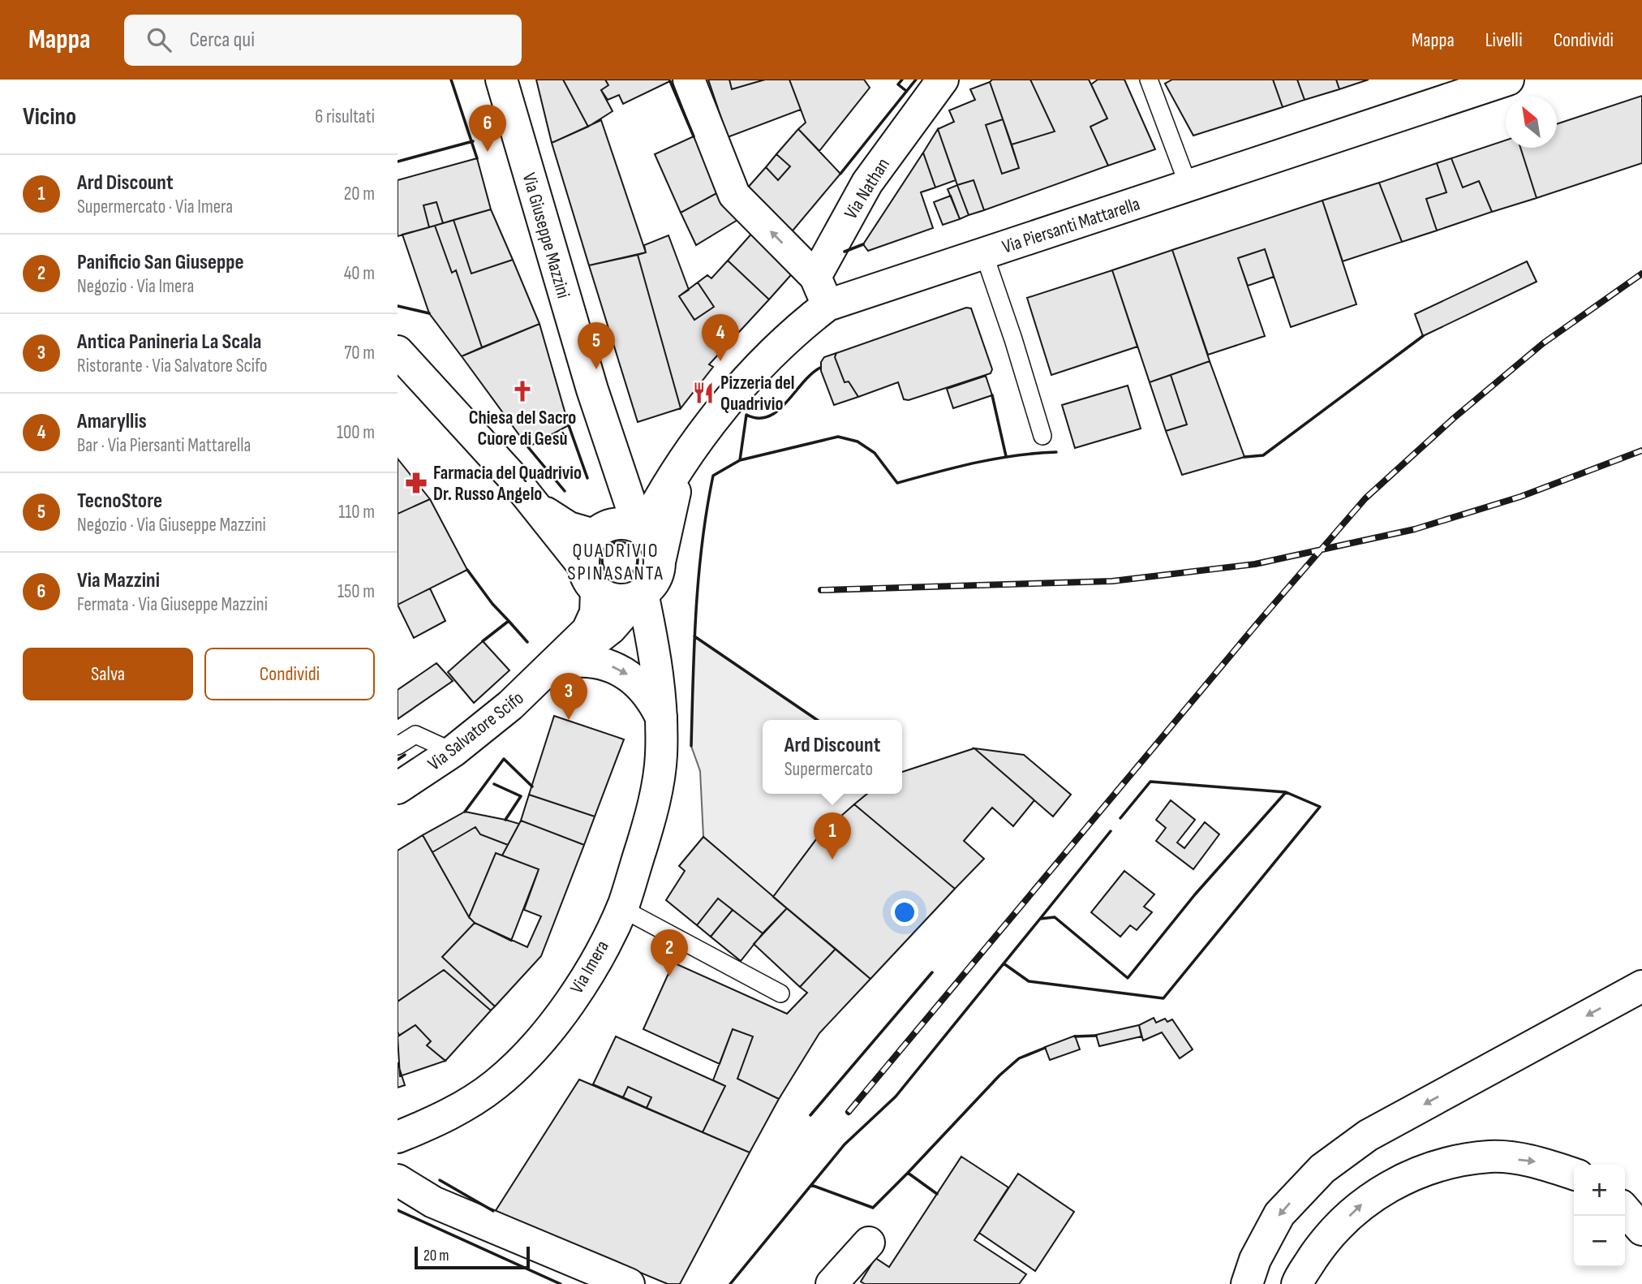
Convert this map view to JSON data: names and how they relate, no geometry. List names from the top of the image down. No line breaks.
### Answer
{"streets":{"street":["Via Nathan","Via Piersanti Mattarella","Via Giuseppe Mazzini","Via Salvatore Scifo","Via Imera"]},"crossings":[["Via Piersanti Mattarella","Via Giuseppe Mazzini"],["Via Piersanti Mattarella","Via Salvatore Scifo"],["Via Piersanti Mattarella","Via Imera"],["Via Giuseppe Mazzini","Via Salvatore Scifo"],["Via Giuseppe Mazzini","Via Imera"],["Via Salvatore Scifo","Via Imera"]],"districts":["QUADRIVIO SPINASANTA"],"places":{"church":["Chiesa del Sacro Cuore di Gesù"],"restaurant":["Pizzeria del Quadrivio"],"pharmacy":["Farmacia del Quadrivio Dr. Russo Angelo"]},"scale_bar":"20 m","north":"top left","page":{"header":"Mappa","search":"Cerca qui","nav":["Mappa","Livelli","Condividi"],"heading":["Vicino","6 risultati"],"pins":["6","4","5","3","1","2"],"list":[{"mark":"1","name":"Ard Discount","note":"Supermercato · Via Imera","value":"20 m"},{"mark":"2","name":"Panificio San Giuseppe","note":"Negozio · Via Imera","value":"40 m"},{"mark":"3","name":"Antica Panineria La Scala","note":"Ristorante · Via Salvatore Scifo","value":"70 m"},{"mark":"4","name":"Amaryllis","note":"Bar · Via Piersanti Mattarella","value":"100 m"},{"mark":"5","name":"TecnoStore","note":"Negozio · Via Giuseppe Mazzini","value":"110 m"},{"mark":"6","name":"Via Mazzini","note":"Fermata · Via Giuseppe Mazzini","value":"150 m"}],"buttons":["Salva","Condividi"],"popup":["Ard Discount","Supermercato"],"map_buttons":["+","−"],"scale":"20 m"}}
